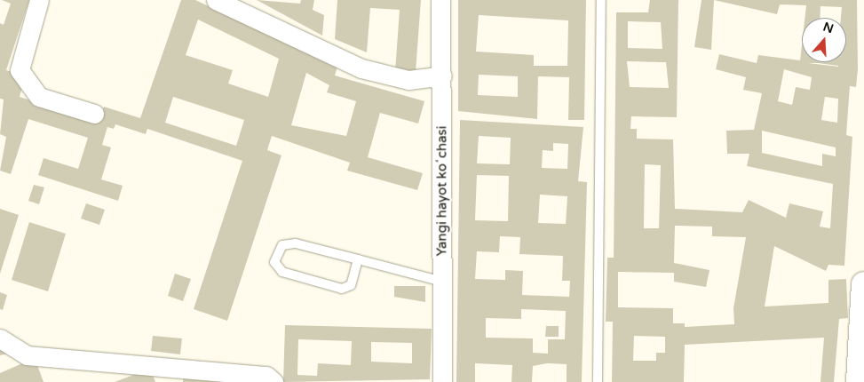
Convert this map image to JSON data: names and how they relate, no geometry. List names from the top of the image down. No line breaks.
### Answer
{"streets":{"street":["Yangi hayot koʻchasi"]},"north":"top"}
